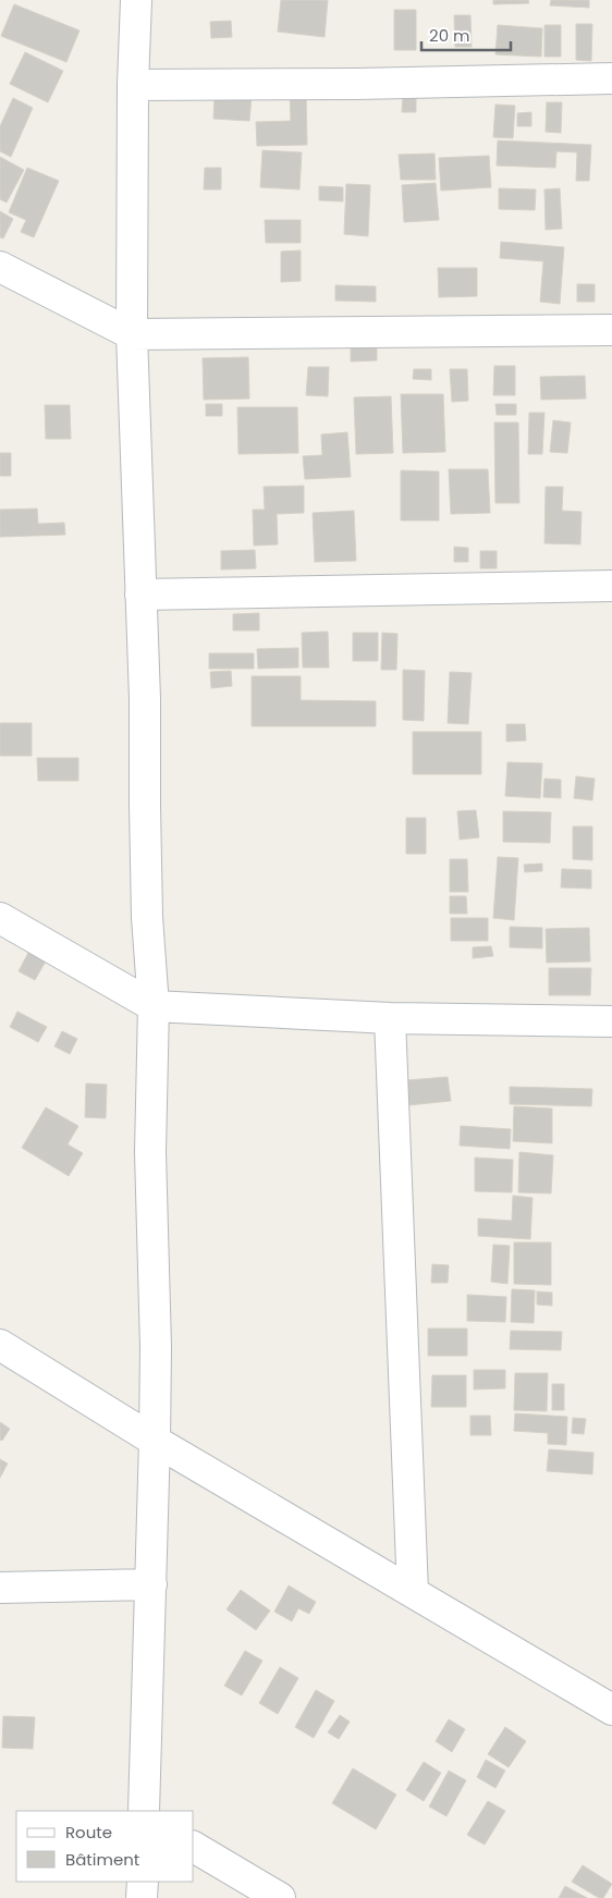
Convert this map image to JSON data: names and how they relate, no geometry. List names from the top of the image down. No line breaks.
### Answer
{"legend":["Route","Bâtiment"],"scale_bar":"20 m"}
